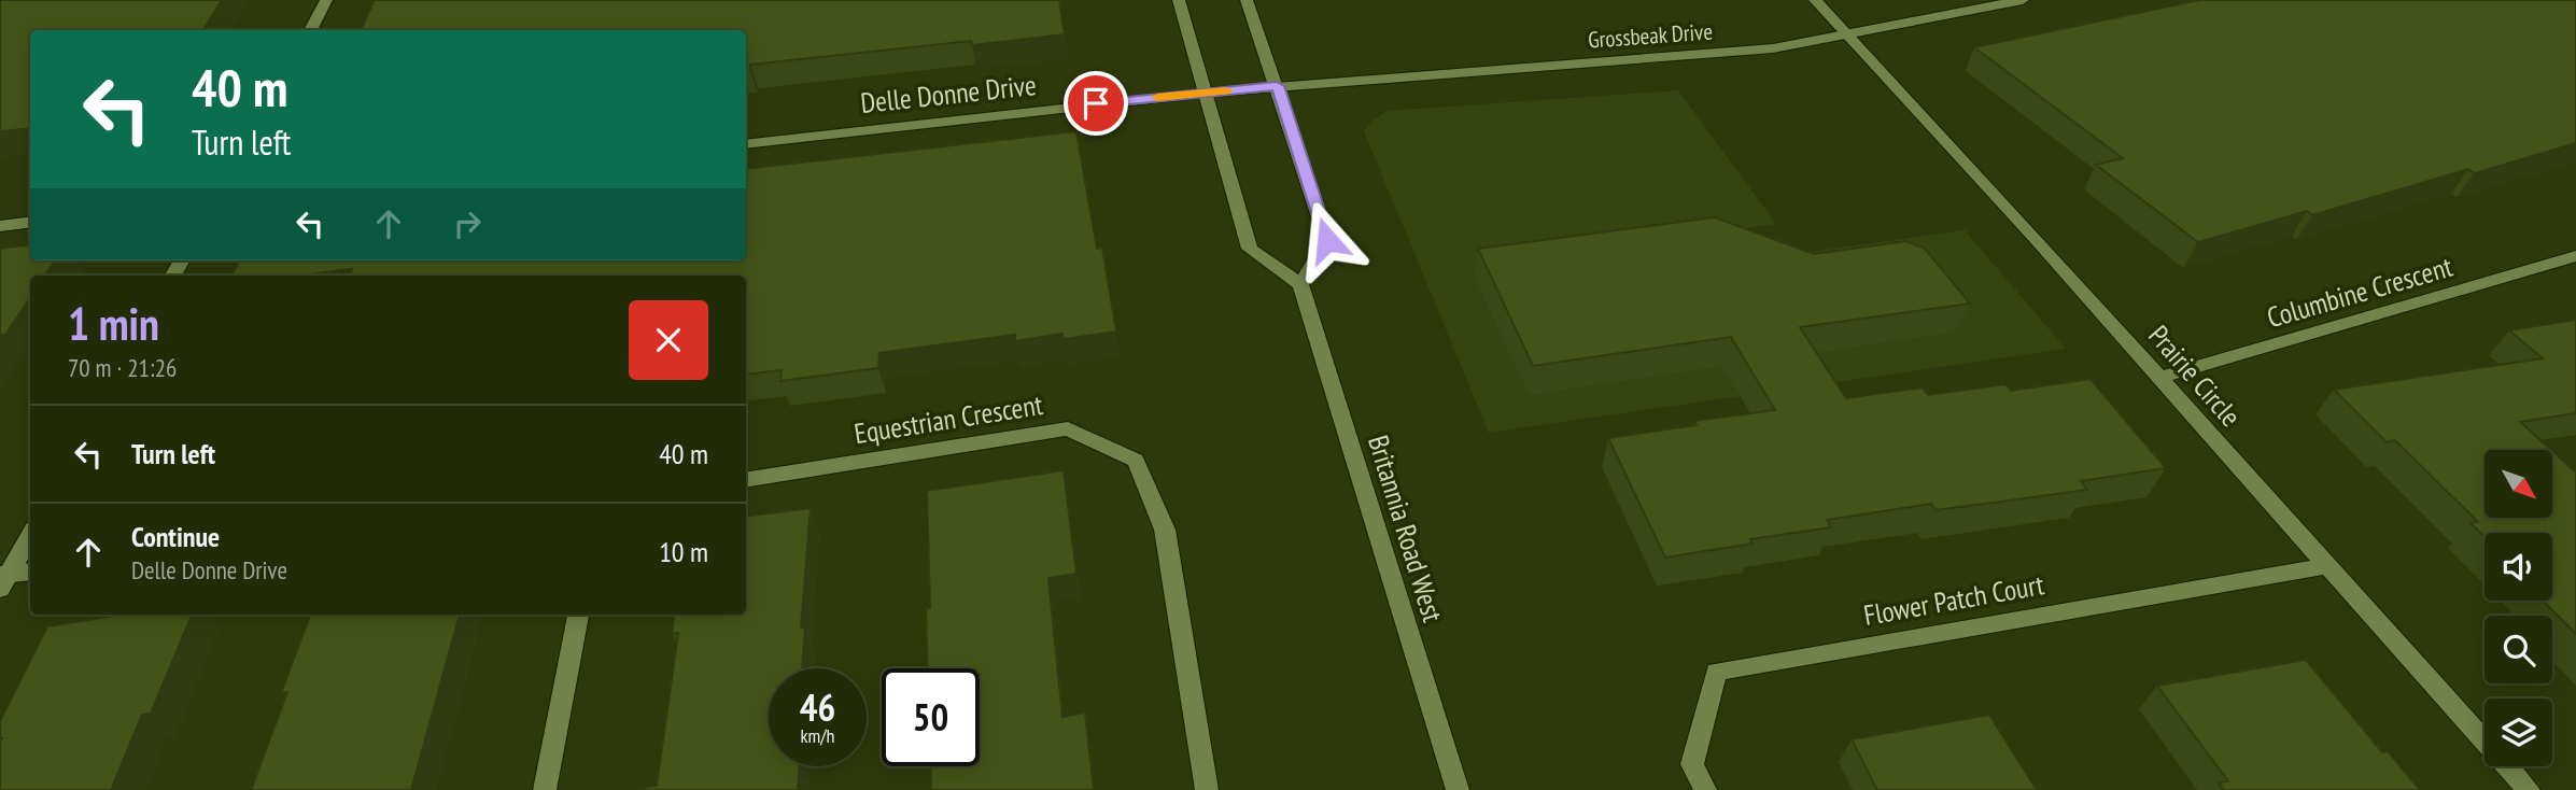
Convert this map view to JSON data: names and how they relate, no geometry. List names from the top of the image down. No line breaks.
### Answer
{"streets":{"street":["Grossbeak Drive","Delle Donne Drive","Columbine Crescent","Prairie Circle","Equestrian Crescent","Britannia Road West","Flower Patch Court"]},"crossings":[["Grossbeak Drive","Delle Donne Drive"],["Grossbeak Drive","Prairie Circle"],["Columbine Crescent","Prairie Circle"],["Prairie Circle","Flower Patch Court"]],"north":"bottom right","page":{"turn":["40 m","Turn left"],"heading":["1 min","70 m · 21:26"],"list":[{"name":"Turn left","value":"40 m"},{"name":"Continue","note":"Delle Donne Drive","value":"10 m"}],"speed":"46 km/h","limit":"50"}}
